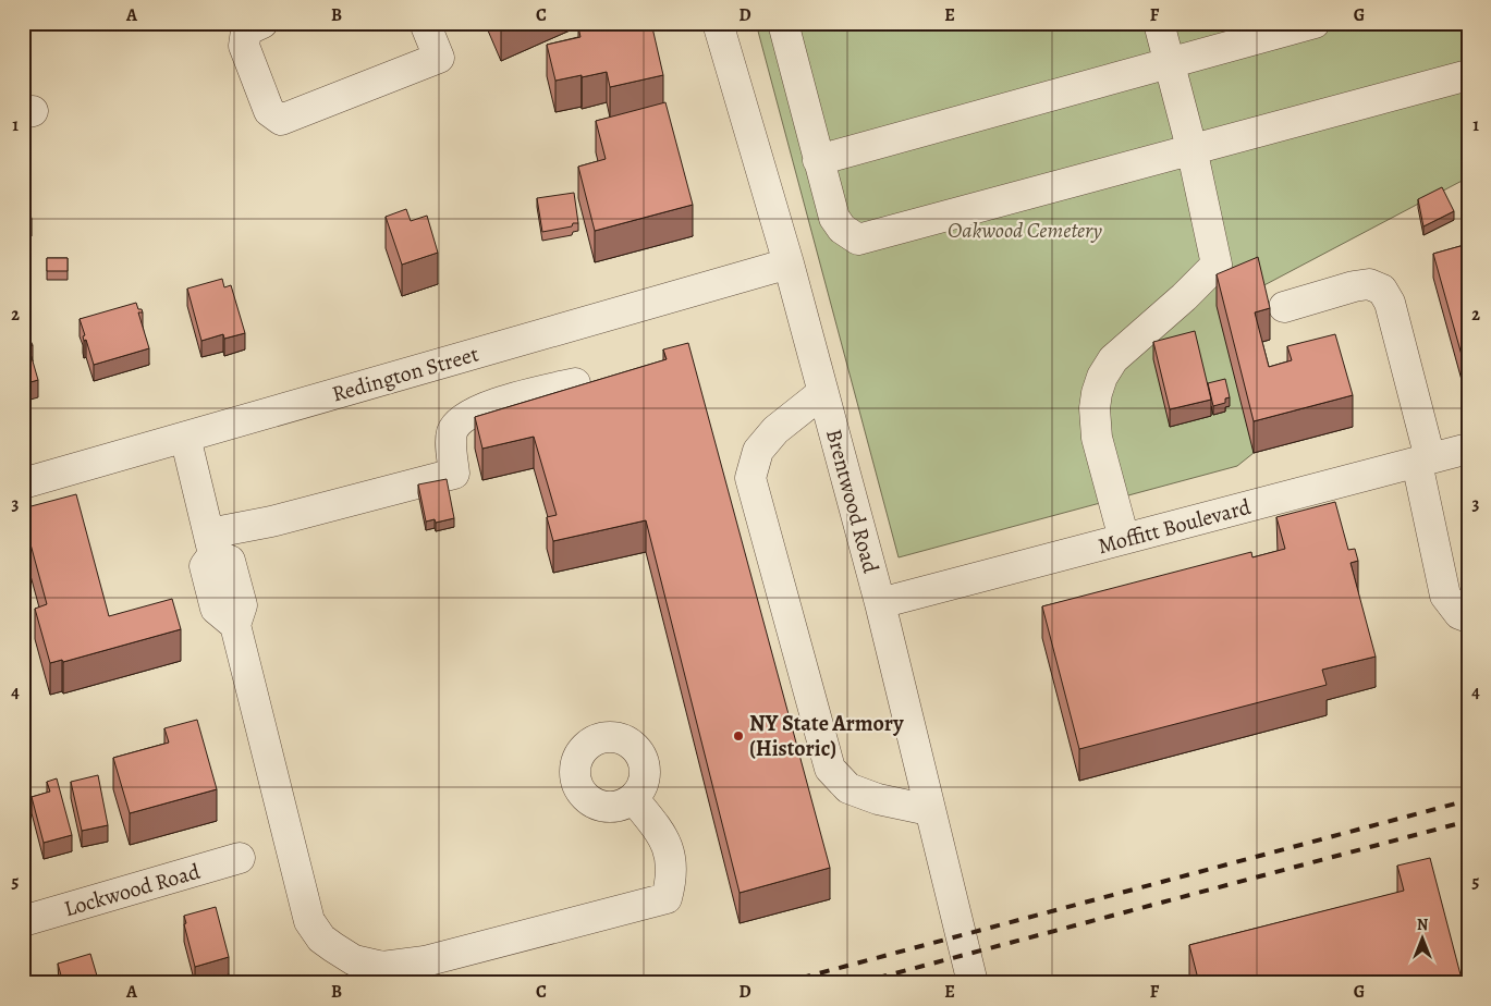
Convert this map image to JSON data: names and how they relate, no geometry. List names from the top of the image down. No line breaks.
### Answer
{"streets":{"street":["Redington Street","Brentwood Road","Moffitt Boulevard","Lockwood Road"]},"crossings":[["Redington Street","Brentwood Road"],["Brentwood Road","Moffitt Boulevard"]],"parks":["Oakwood Cemetery"],"places":["NY State Armory (Historic)"],"north":"top","grid":{"columns":["A","B","C","D","E","F","G"],"rows":["1","2","3","4","5"]}}
